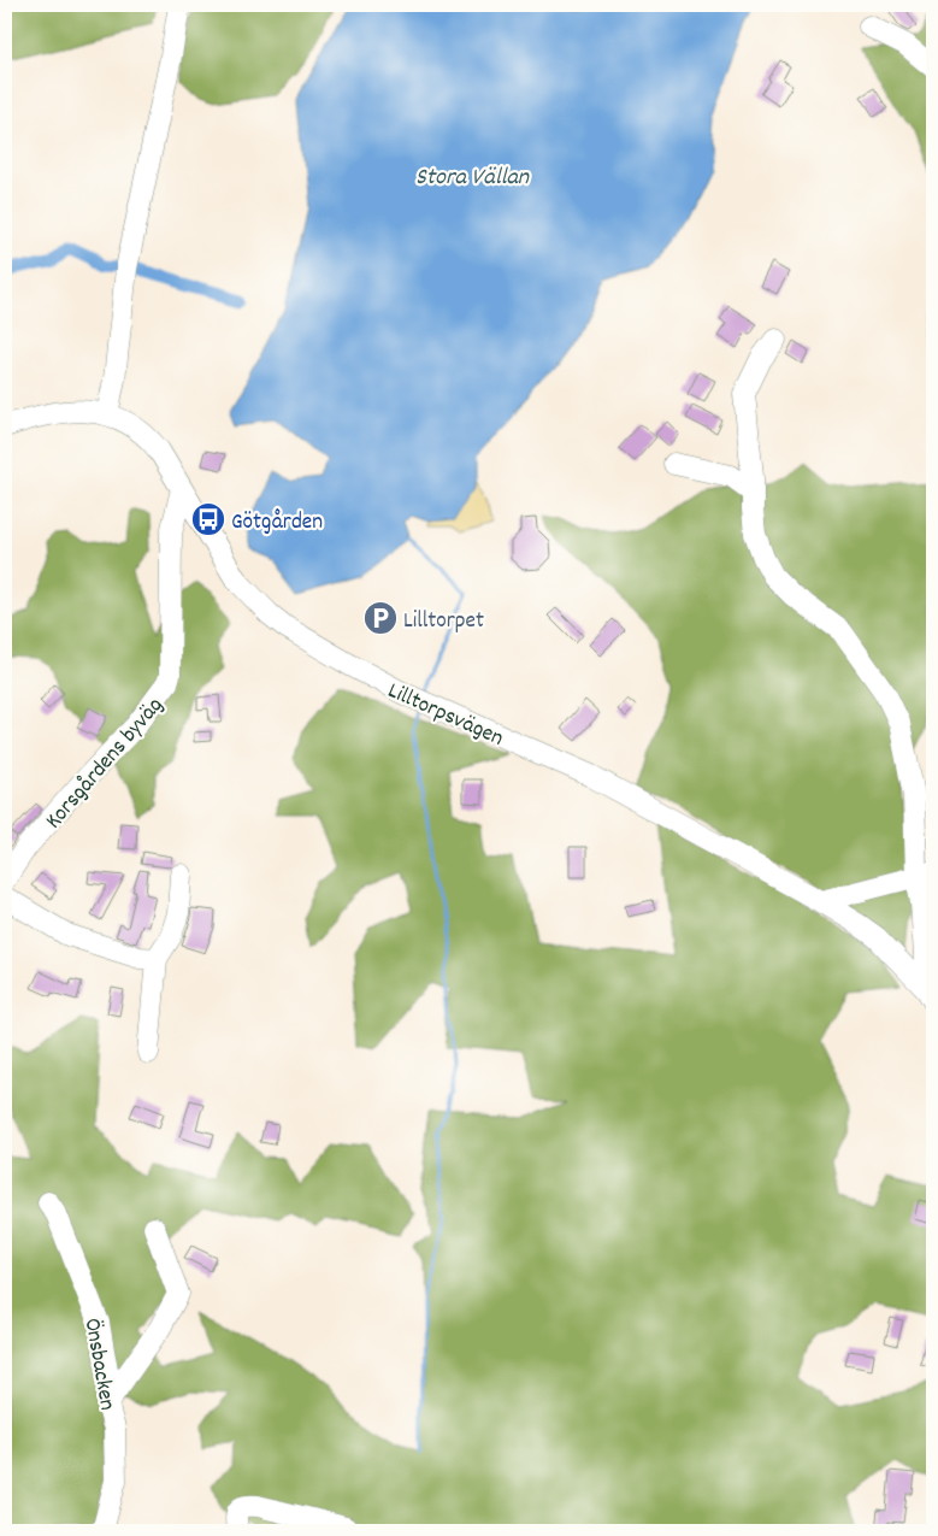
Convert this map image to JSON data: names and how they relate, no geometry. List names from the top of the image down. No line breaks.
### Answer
{"streets":{"street":["Lilltorpsvägen","Korsgårdens byväg","Önsbacken"]},"crossings":[["Lilltorpsvägen","Korsgårdens byväg"]],"water":["Stora Vällan"],"places":{"bus stop":["Götgården"],"parking":["Lilltorpet"]}}
